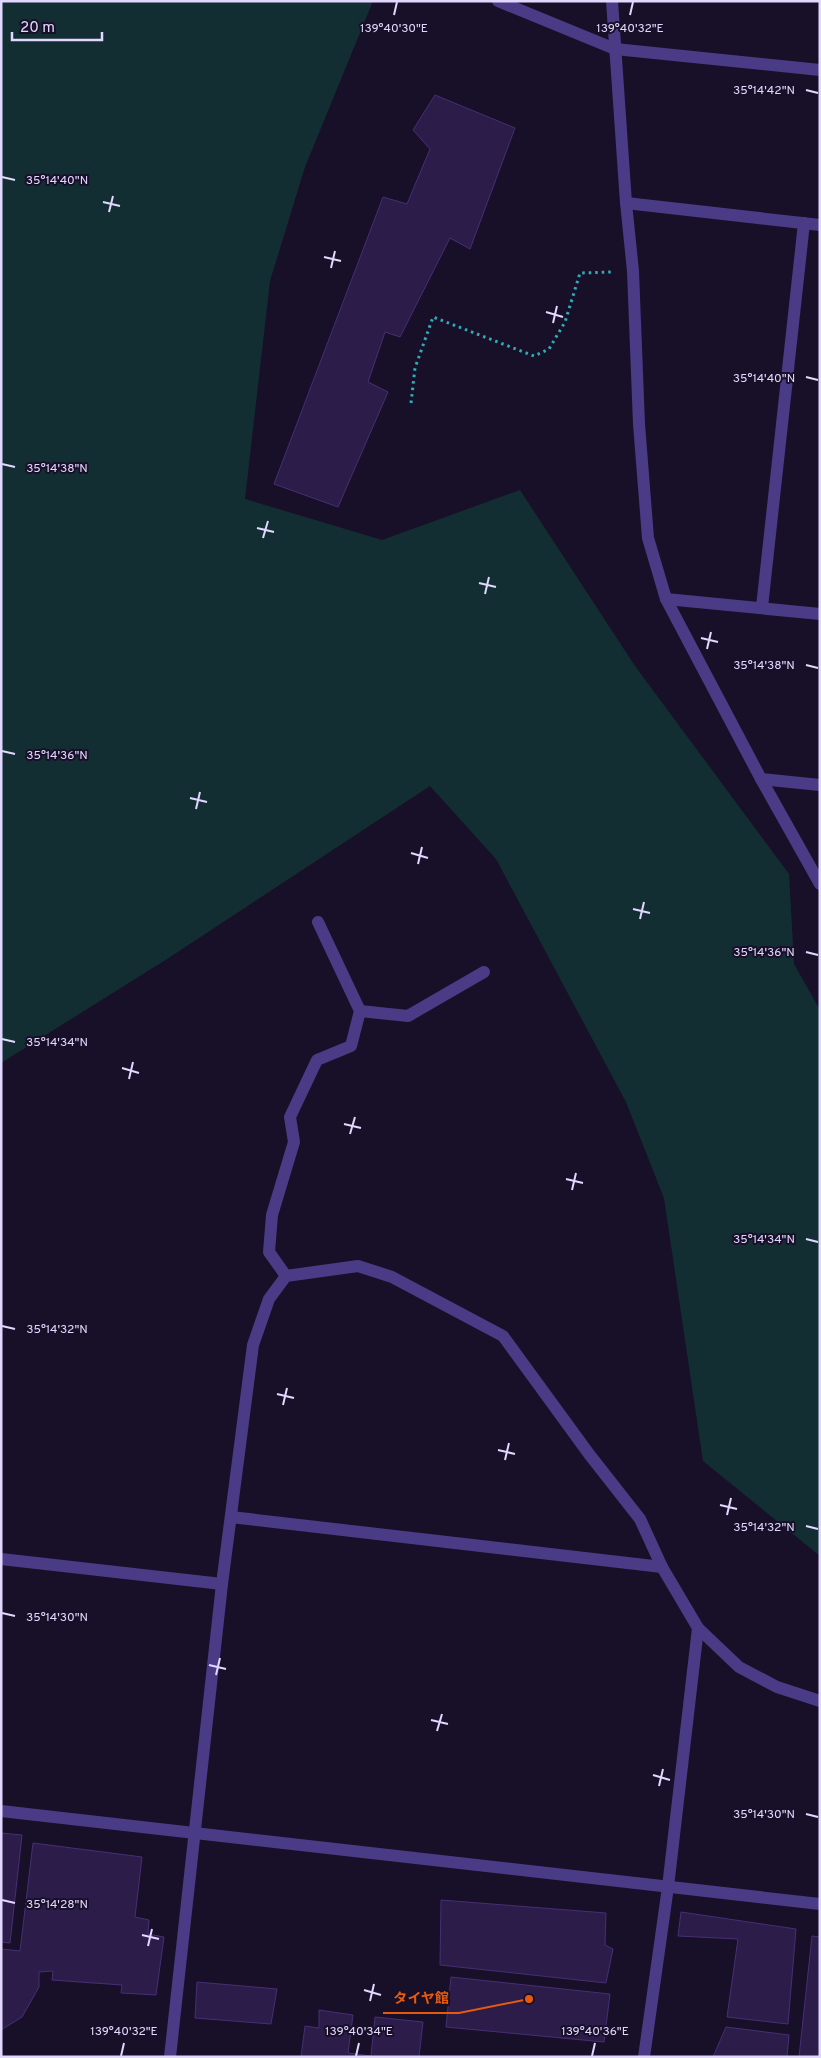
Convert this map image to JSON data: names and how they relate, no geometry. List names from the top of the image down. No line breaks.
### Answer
{"places":["タイヤ館"],"scale_bar":"20 m","coordinates":["139°40'32\"E","139°40'30\"E","35°14'42\"N","35°14'40\"N","35°14'38\"N","35°14'36\"N","35°14'34\"N","35°14'32\"N","35°14'30\"N","35°14'28\"N","139°40'34\"E","139°40'36\"E"]}
